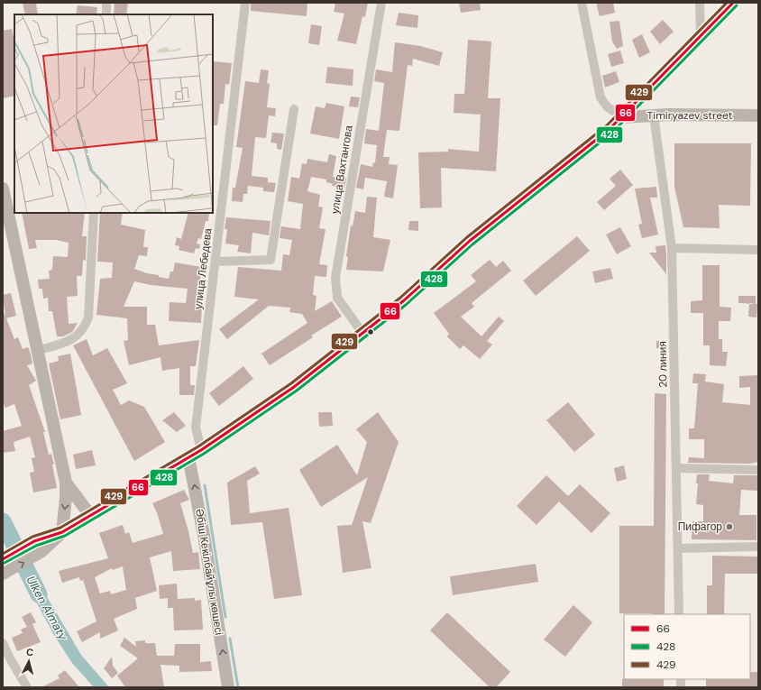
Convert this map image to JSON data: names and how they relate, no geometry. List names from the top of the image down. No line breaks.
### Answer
{"streets":{"main road":["Timiryazev street","Әбіш Кекілбайұлы көшесі"],"street":["улица Вахтангова","улица Лебедева","20 линия"]},"crossings":[["Timiryazev street","20 линия"]],"one_way":["Әбіш Кекілбайұлы көшесі"],"water":["Ulken Almaty"],"places":["Пифагор"],"lines":["transit line 66","transit line 429","transit line 428"],"legend":["66","428","429"],"north":"top"}
